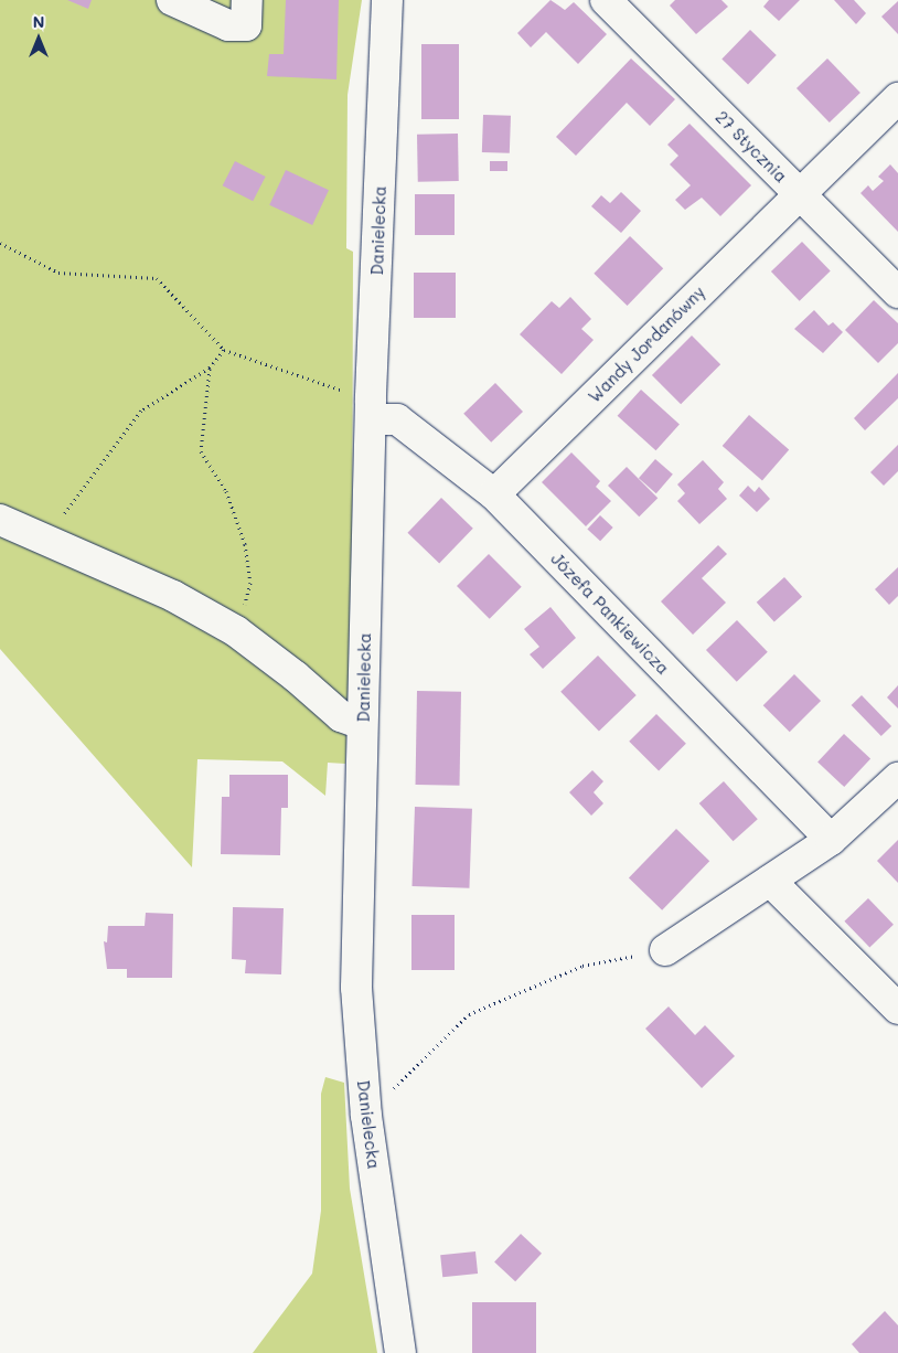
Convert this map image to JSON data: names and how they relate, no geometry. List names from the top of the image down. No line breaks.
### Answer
{"streets":{"street":["27 Stycznia","Danielecka","Wandy Jordanówny","Józefa Pankiewicza"]},"crossings":[["27 Stycznia","Wandy Jordanówny"],["Danielecka","Józefa Pankiewicza"],["Wandy Jordanówny","Józefa Pankiewicza"]],"north":"top"}
